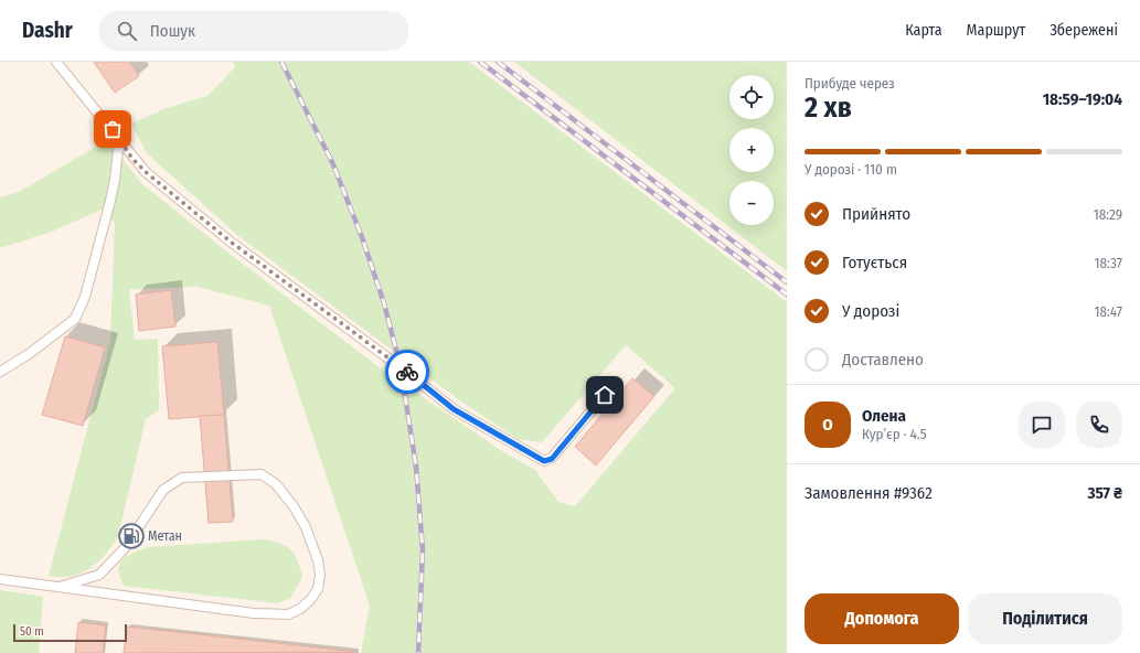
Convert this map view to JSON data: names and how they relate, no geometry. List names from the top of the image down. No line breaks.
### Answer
{"places":{"fuel station":["Метан"]},"scale_bar":"50 m","page":{"header":"Dashr","search":"Пошук","nav":["Карта","Маршрут","Збережені"],"heading":["2 хв","Прибуде через","18:59–19:04"],"panel":["Олена","Кур’єр · 4.5","Замовлення #9362","357 ₴"],"map_buttons":["+","−"],"bar":"У дорозі · 110 m","list":[["Прийнято","18:29"],["Готується","18:37"],["У дорозі","18:47"],"Доставлено"],"round":"О","buttons":["Допомога","Поділитися"],"scale":"50 m"}}
